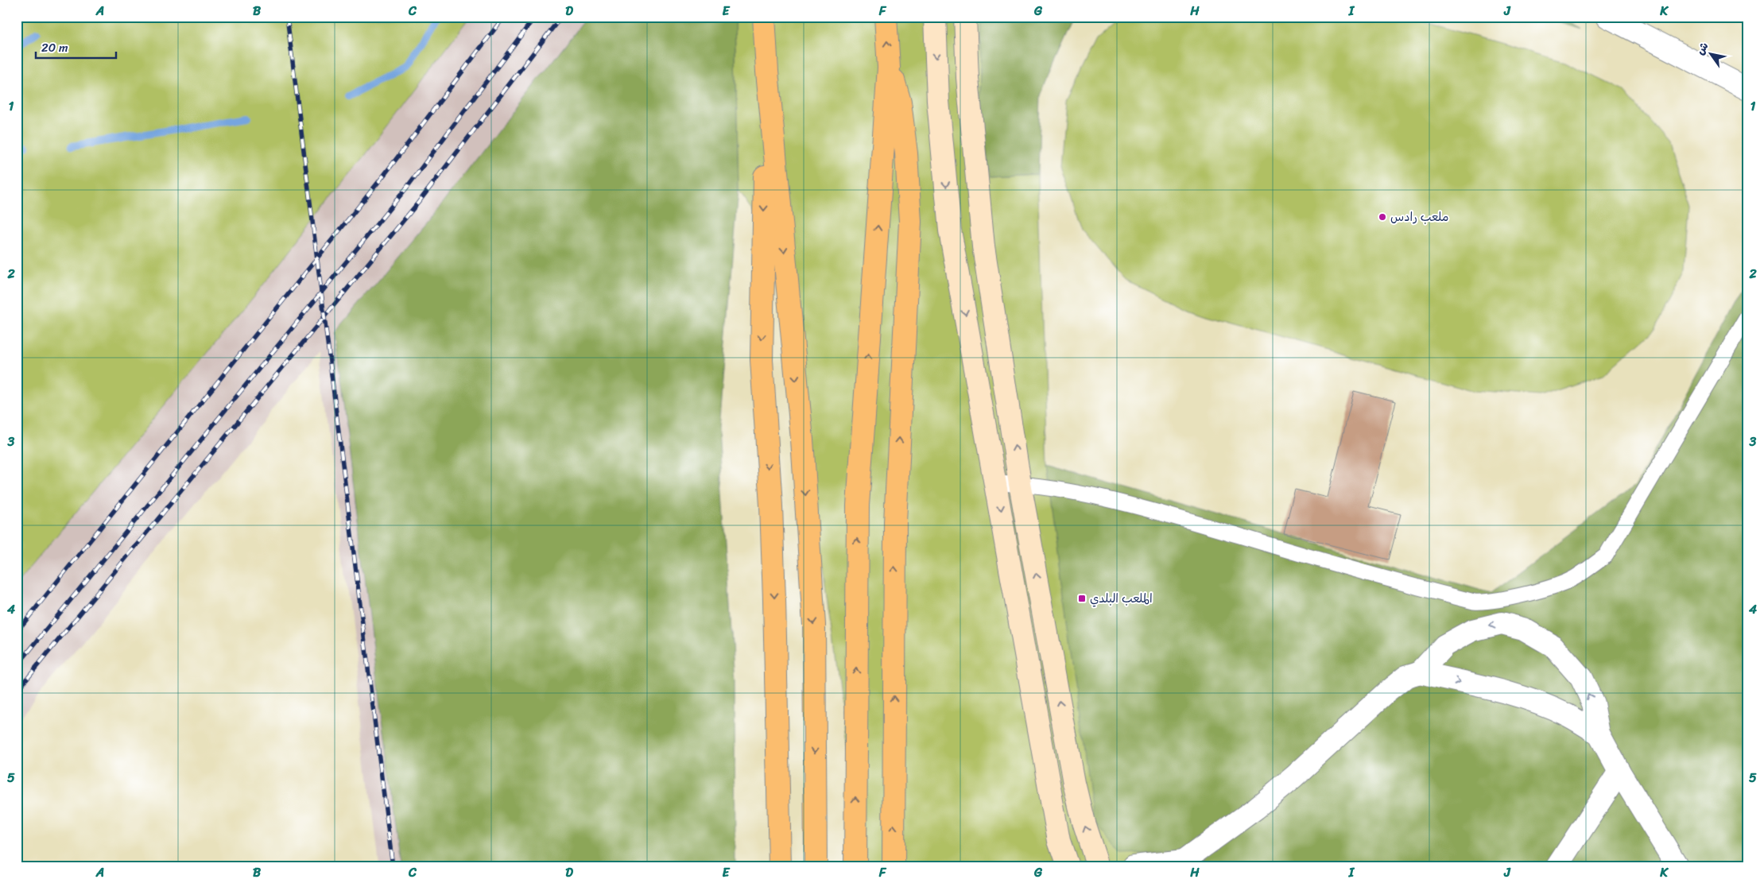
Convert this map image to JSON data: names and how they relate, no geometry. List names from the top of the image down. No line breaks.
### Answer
{"places":{"other":["ملعب رادس"],"transit":["الملعب البلدي"]},"scale_bar":"20 m","north":"top left","grid":{"columns":["A","B","C","D","E","F","G","H","I","J","K"],"rows":["1","2","3","4","5"]}}
